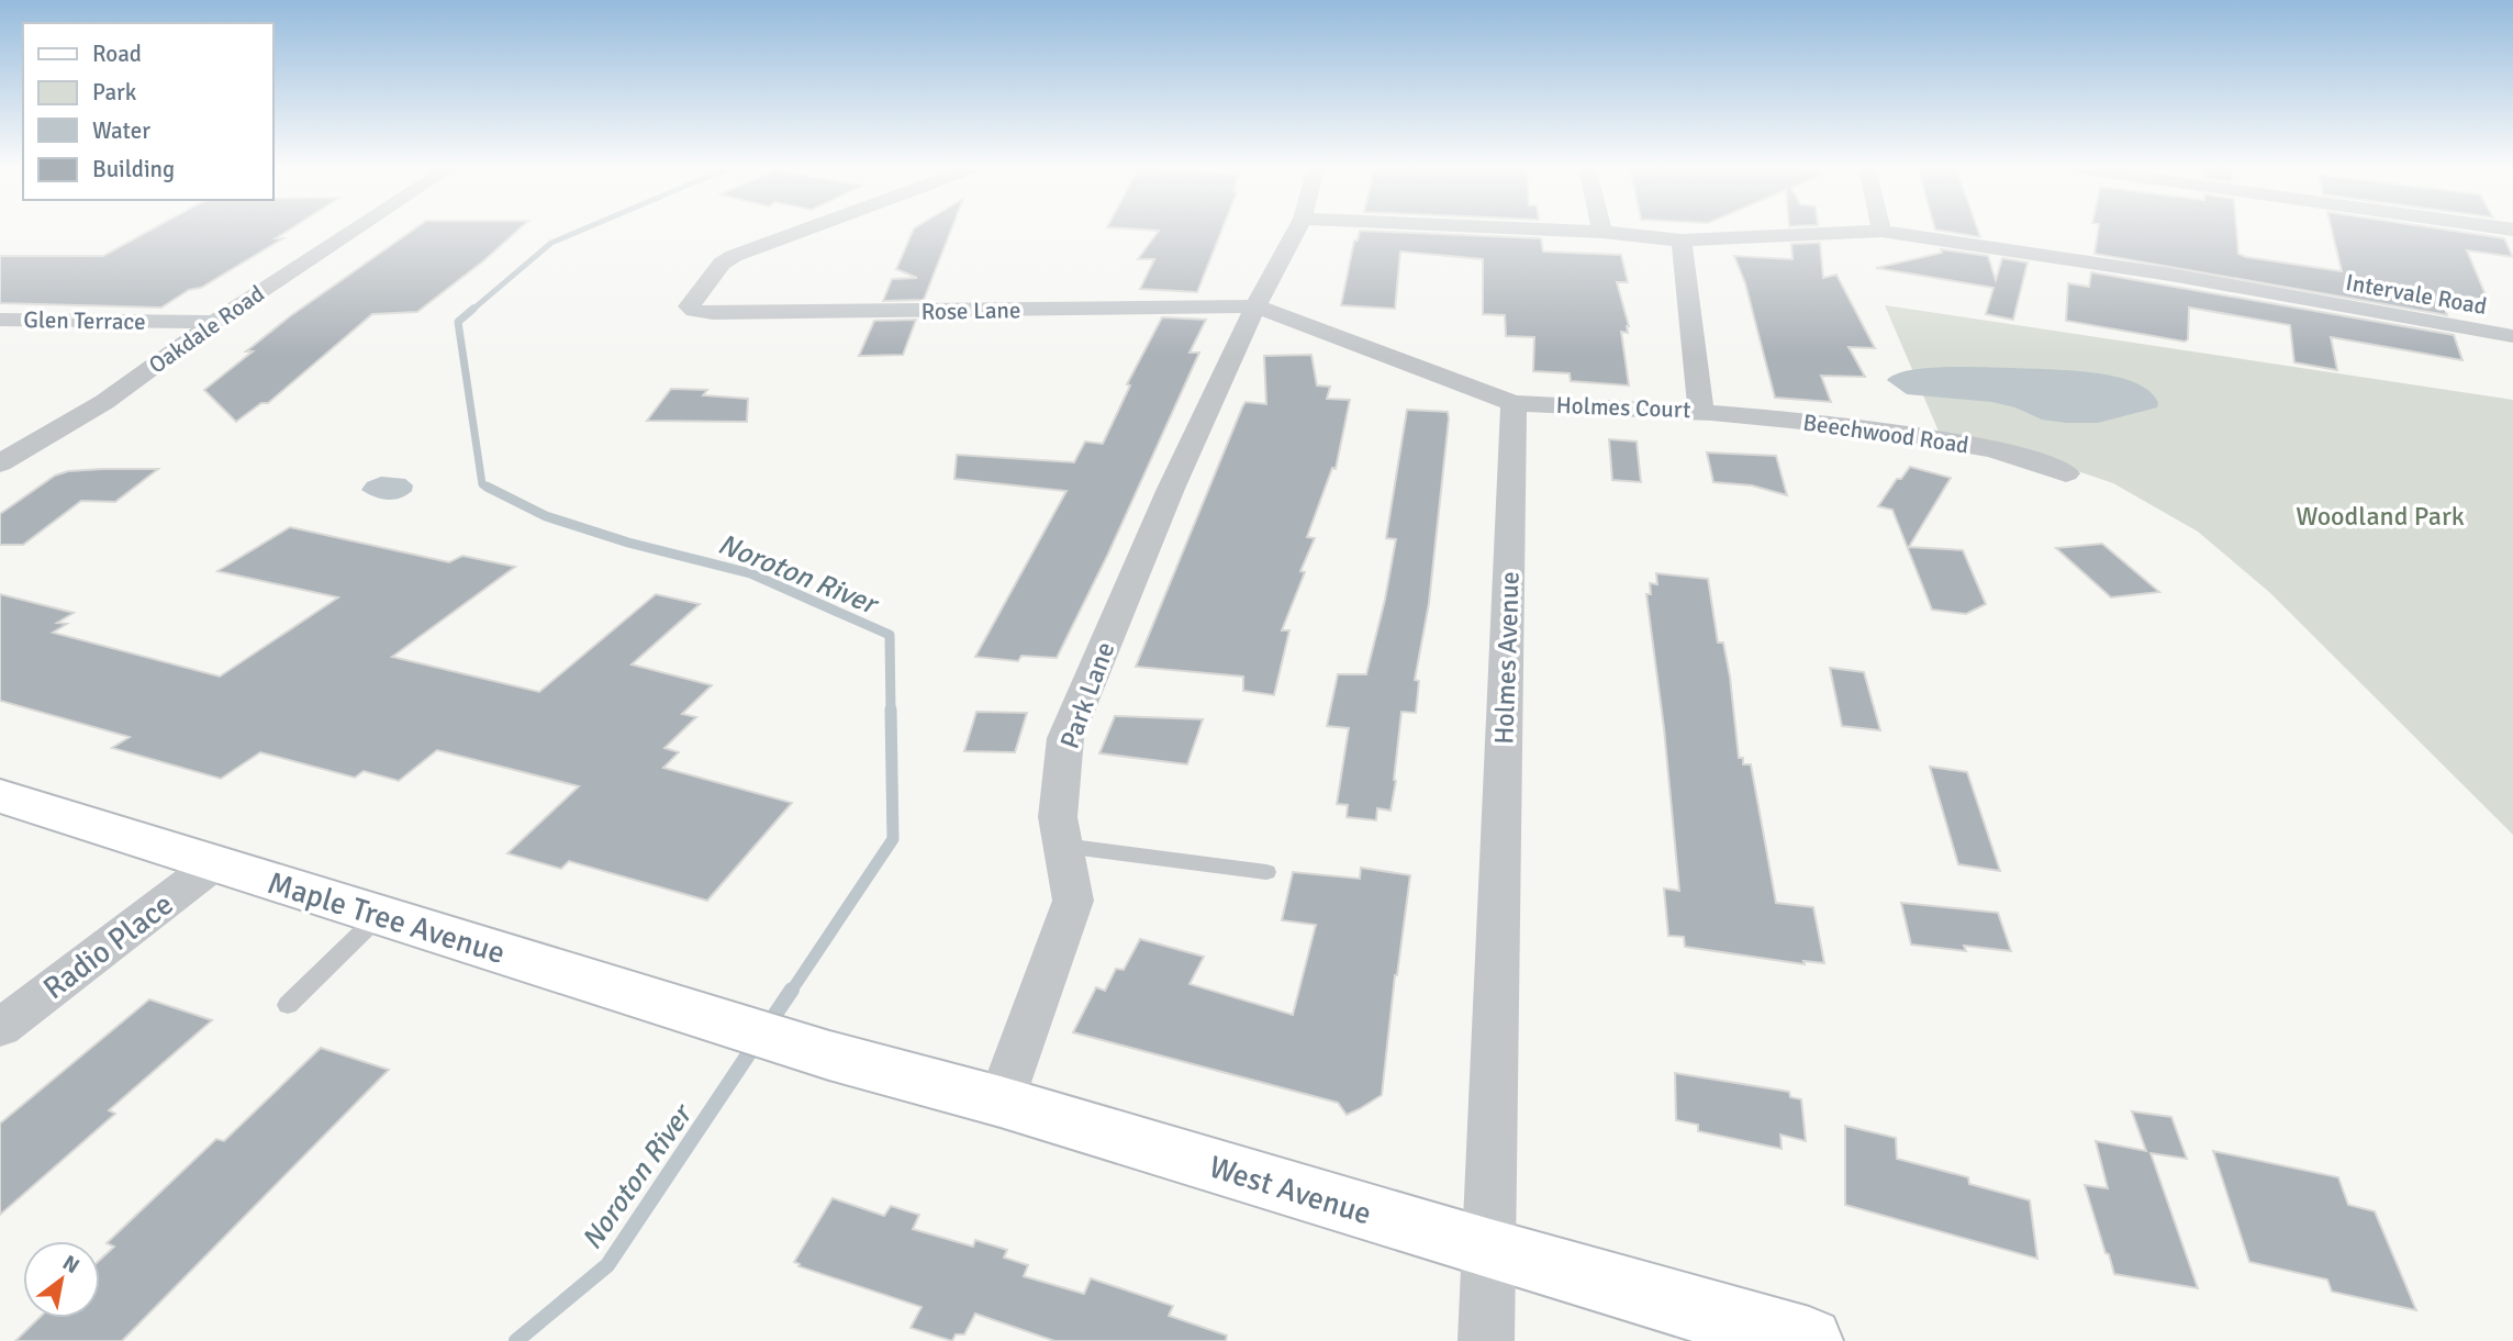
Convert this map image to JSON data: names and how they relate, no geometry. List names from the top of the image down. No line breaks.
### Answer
{"streets":{"main road":["Maple Tree Avenue","West Avenue"],"street":["Intervale Road","Rose Lane","Glen Terrace","Oakdale Road","Holmes Court","Beechwood Road","Holmes Avenue","Park Lane","Radio Place"]},"crossings":[["Intervale Road","Holmes Court"],["Rose Lane","Park Lane"],["Glen Terrace","Oakdale Road"],["Holmes Court","Beechwood Road"],["Holmes Court","Holmes Avenue"],["Holmes Avenue","West Avenue"],["Park Lane","West Avenue"],["Maple Tree Avenue","Radio Place"],["Maple Tree Avenue","West Avenue"]],"water":["Noroton River"],"parks":["Woodland Park"],"legend":["Road","Park","Water","Building"],"north":"top right"}
